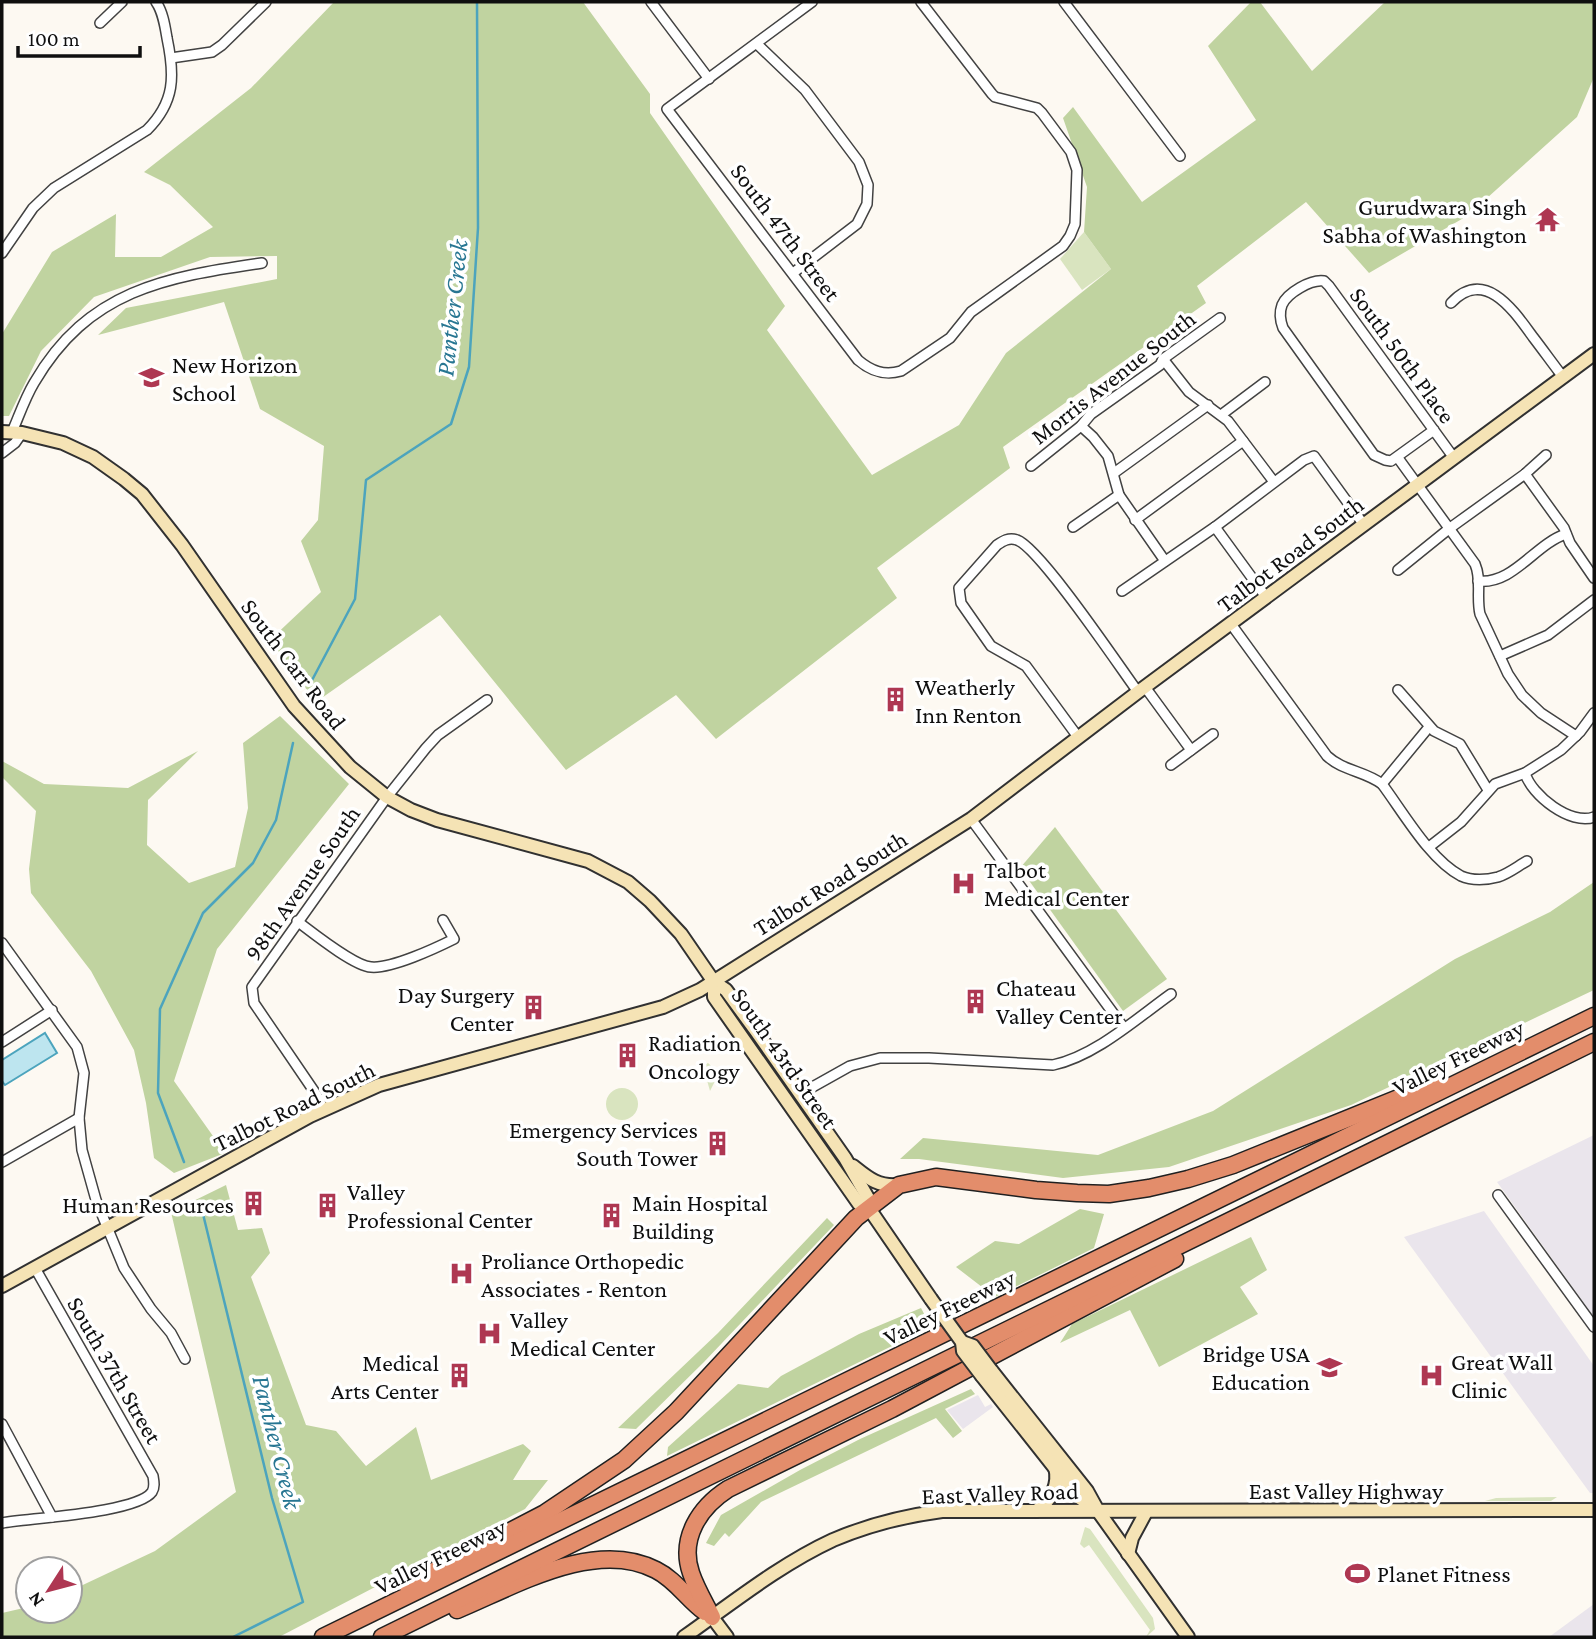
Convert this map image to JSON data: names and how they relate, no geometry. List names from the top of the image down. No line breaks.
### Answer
{"streets":{"highway":["Valley Freeway"],"main road":["Talbot Road South","South Carr Road","South 43rd Street","East Valley Highway","East Valley Road"],"street":["South 47th Street","South 50th Place","Morris Avenue South","98th Avenue South","South 37th Street"]},"crossings":[["South 50th Place","Talbot Road South"],["Talbot Road South","South Carr Road"],["Talbot Road South","98th Avenue South"],["Talbot Road South","South 43rd Street"],["Talbot Road South","South 37th Street"],["South Carr Road","98th Avenue South"],["South Carr Road","South 43rd Street"],["South 43rd Street","East Valley Highway"],["South 43rd Street","East Valley Road"],["East Valley Highway","East Valley Road"]],"water":["Panther Creek"],"places":{"temple":["Gurudwara Singh Sabha of Washington"],"school or university":["New Horizon School","Bridge USA Education"],"building":["Weatherly Inn Renton","Chateau Valley Center","Day Surgery Center","Radiation Oncology","Emergency Services South Tower","Human Resources","Valley Professional Center","Main Hospital Building","Medical Arts Center"],"hospital":["Talbot Medical Center","Proliance Orthopedic Associates - Renton","Valley Medical Center","Great Wall Clinic"],"sports":["Planet Fitness"]},"scale_bar":"100 m","north":"bottom left"}
